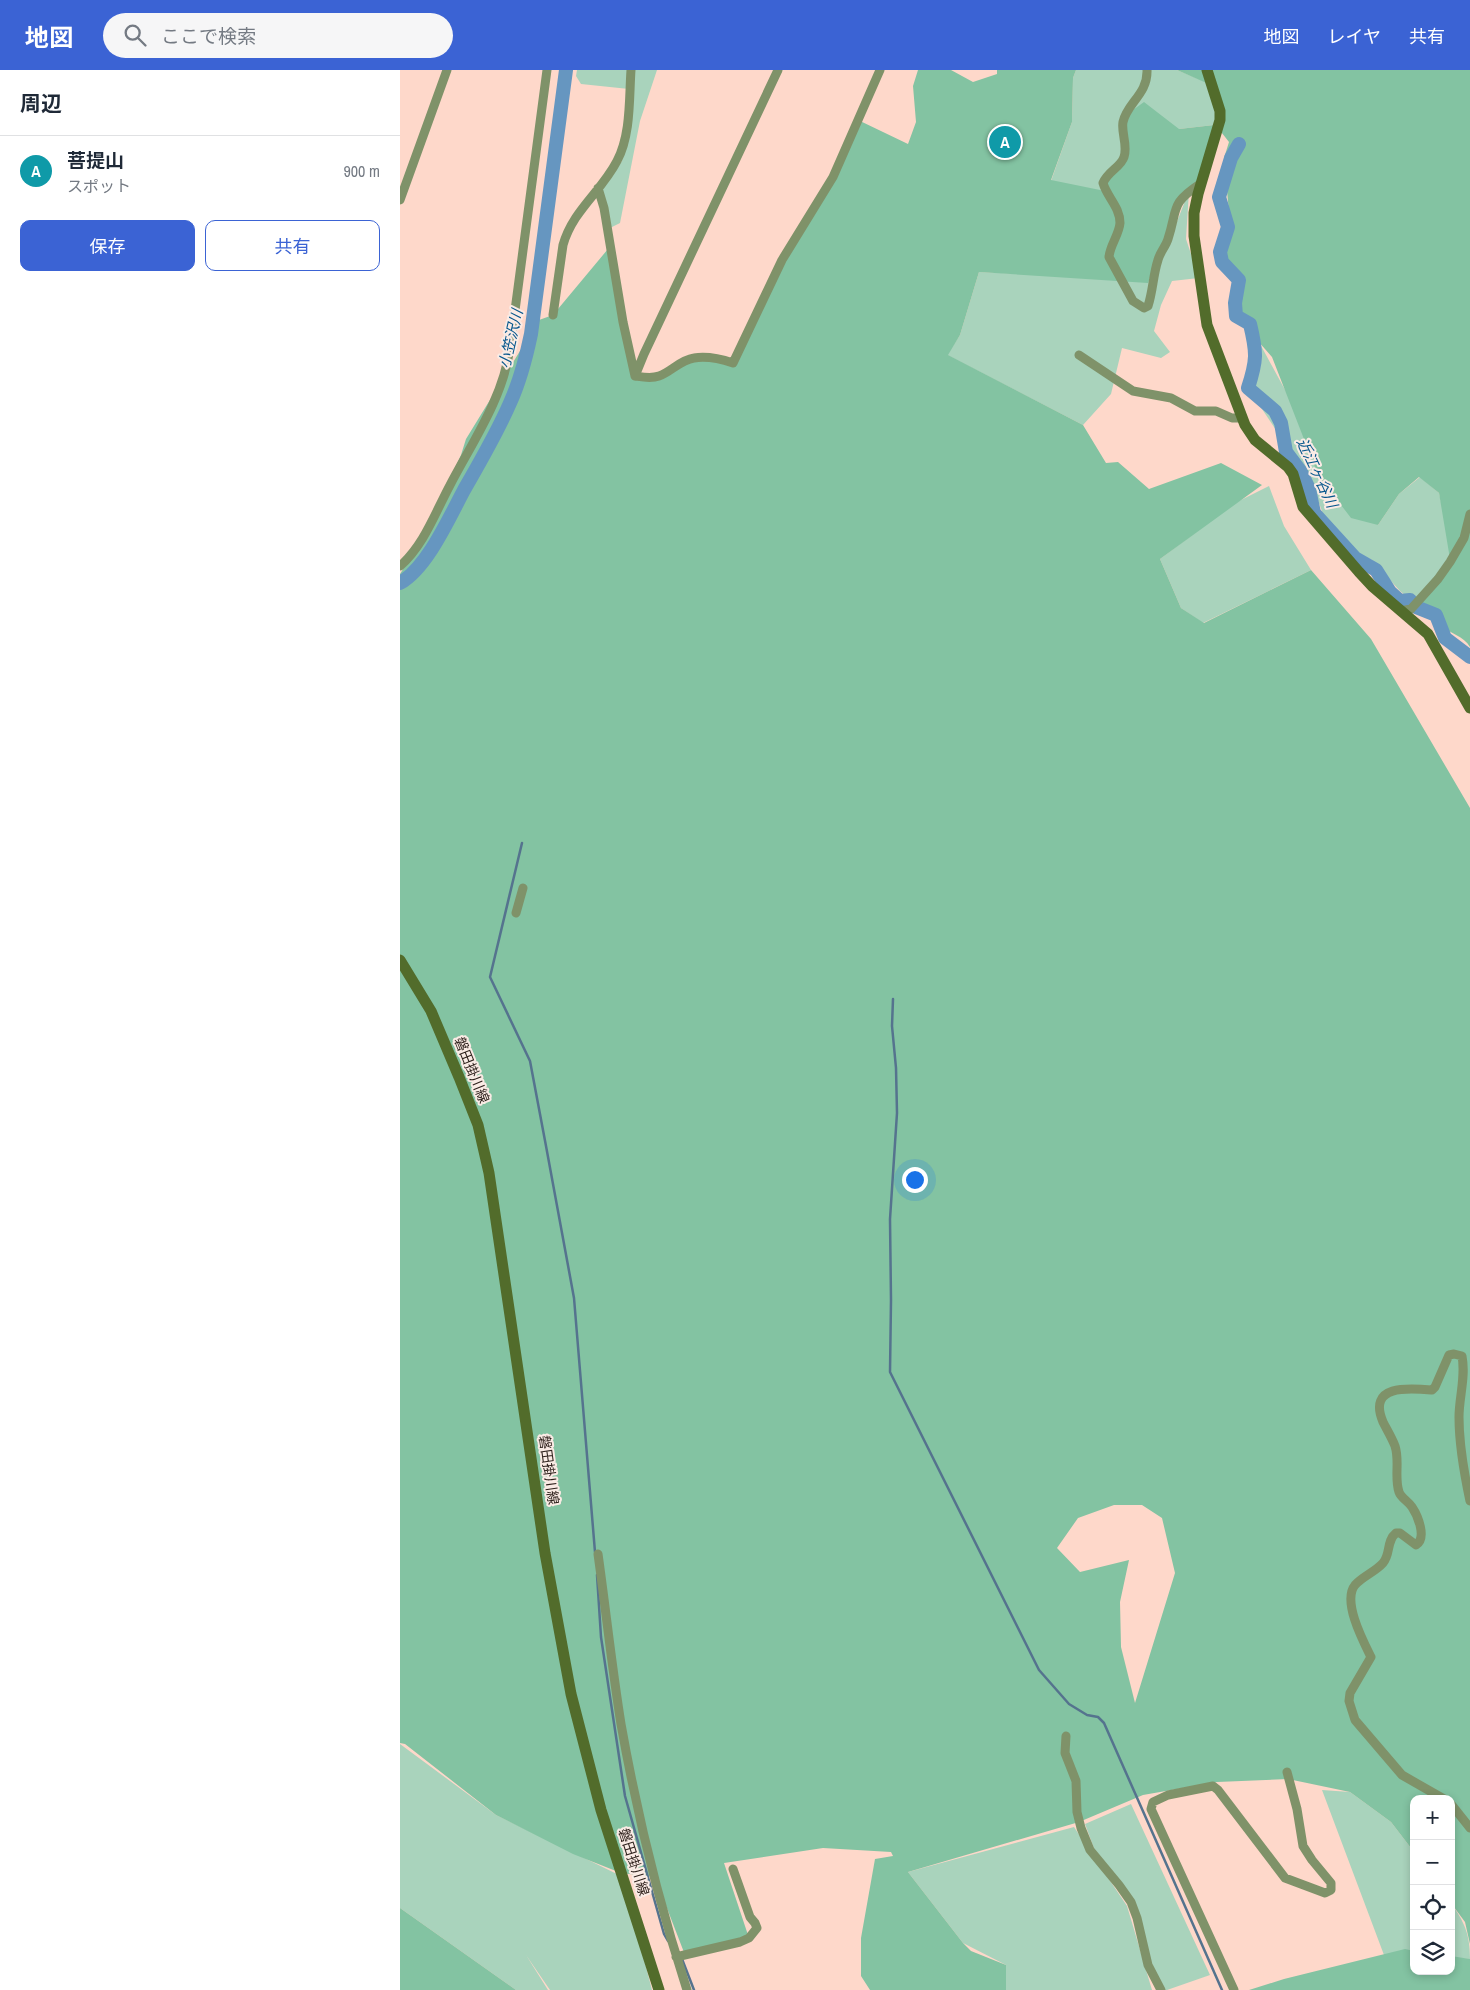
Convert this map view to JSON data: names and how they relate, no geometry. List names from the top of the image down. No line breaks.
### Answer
{"streets":{"main road":["磐田掛川線"]},"water":["小笠沢川","近江ヶ谷川"],"page":{"header":"地図","search":"ここで検索","nav":["地図","レイヤ","共有"],"heading":"周辺","pins":"A","list":[{"mark":"A","name":"菩提山","note":"スポット","value":"900 m"}],"buttons":["保存","共有"],"map_buttons":["+","−"]}}
